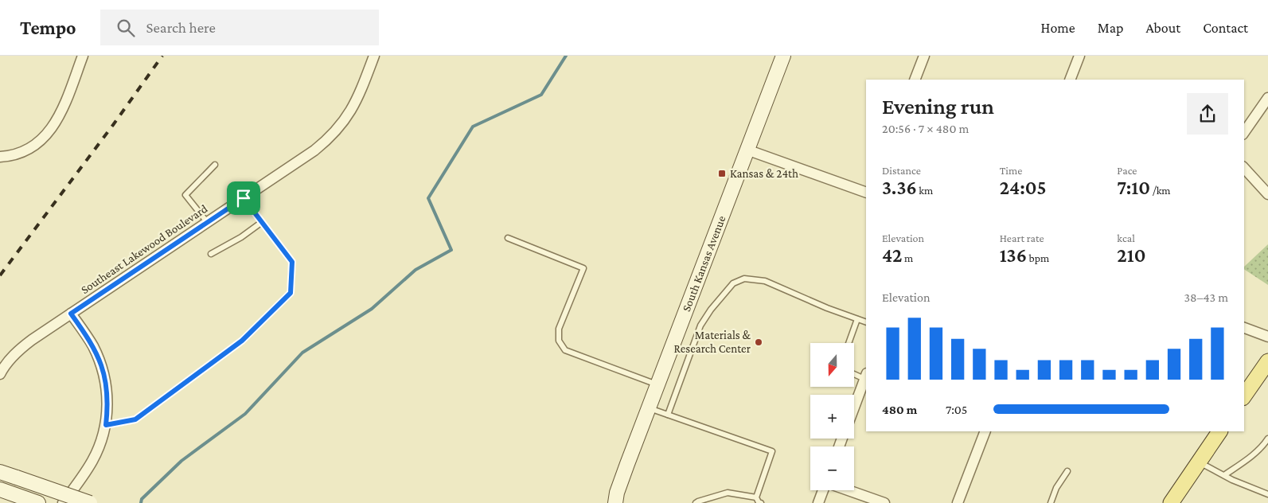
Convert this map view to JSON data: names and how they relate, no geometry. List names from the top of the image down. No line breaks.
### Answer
{"streets":{"main road":["South Kansas Avenue"],"street":["Southeast Lakewood Boulevard"]},"places":{"transit":["Kansas & 24th"],"other":["Materials & Research Center"]},"north":"bottom","page":{"header":"Tempo","search":"Search here","nav":["Home","Map","About","Contact"],"heading":["Evening run","20:56 · 7 × 480 m"],"stats":[["Distance","3.36 km"],["Time","24:05"],["Pace","7:10 /km"],["Elevation","42 m"],["Heart rate","136 bpm"],["kcal","210"]],"chart":["Elevation","38–43 m"],"map_buttons":["+","−"],"list":[{"name":"480 m","note":"7:05"}]}}
